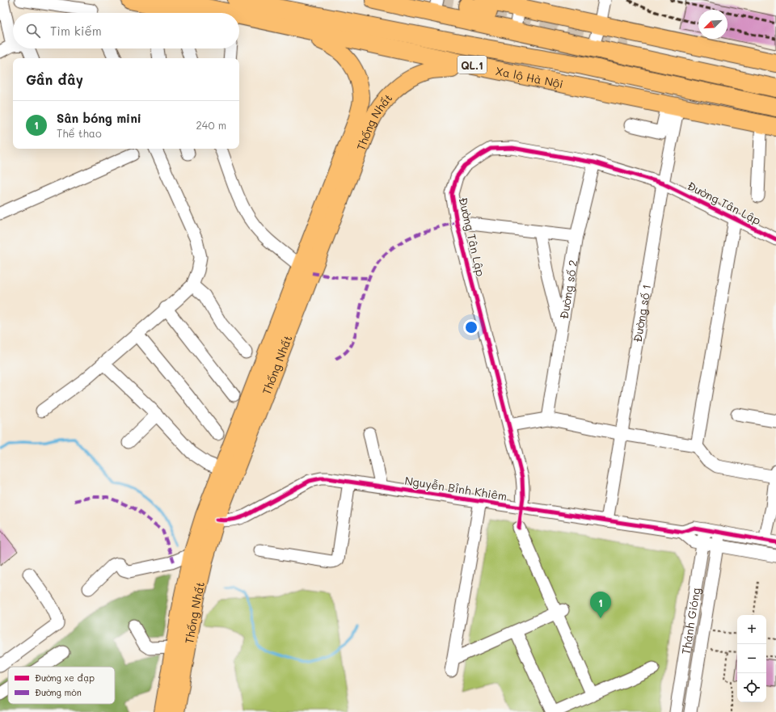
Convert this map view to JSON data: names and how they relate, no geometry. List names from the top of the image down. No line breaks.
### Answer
{"streets":{"highway":["QL.1","Xa lộ Hà Nội"],"main road":["Thống Nhất"],"street":["Đường Tân Lập","Đường số 2","Đường số 1","Nguyễn Bỉnh Khiêm","Thánh Gióng"]},"crossings":[["Xa lộ Hà Nội","Thống Nhất"],["Xa lộ Hà Nội","Đường số 1"],["Thống Nhất","Nguyễn Bỉnh Khiêm"],["Đường Tân Lập","Đường số 2"],["Đường Tân Lập","Đường số 1"],["Đường Tân Lập","Nguyễn Bỉnh Khiêm"],["Đường số 1","Nguyễn Bỉnh Khiêm"],["Nguyễn Bỉnh Khiêm","Thánh Gióng"]],"legend":["Đường xe đạp","Đường mòn"],"north":"bottom left","page":{"search":"Tìm kiếm","heading":"Gần đây","list":[{"mark":"1","name":"Sân bóng mini","note":"Thể thao","value":"240 m"}],"pins":"1","map_buttons":["+","−"]}}
